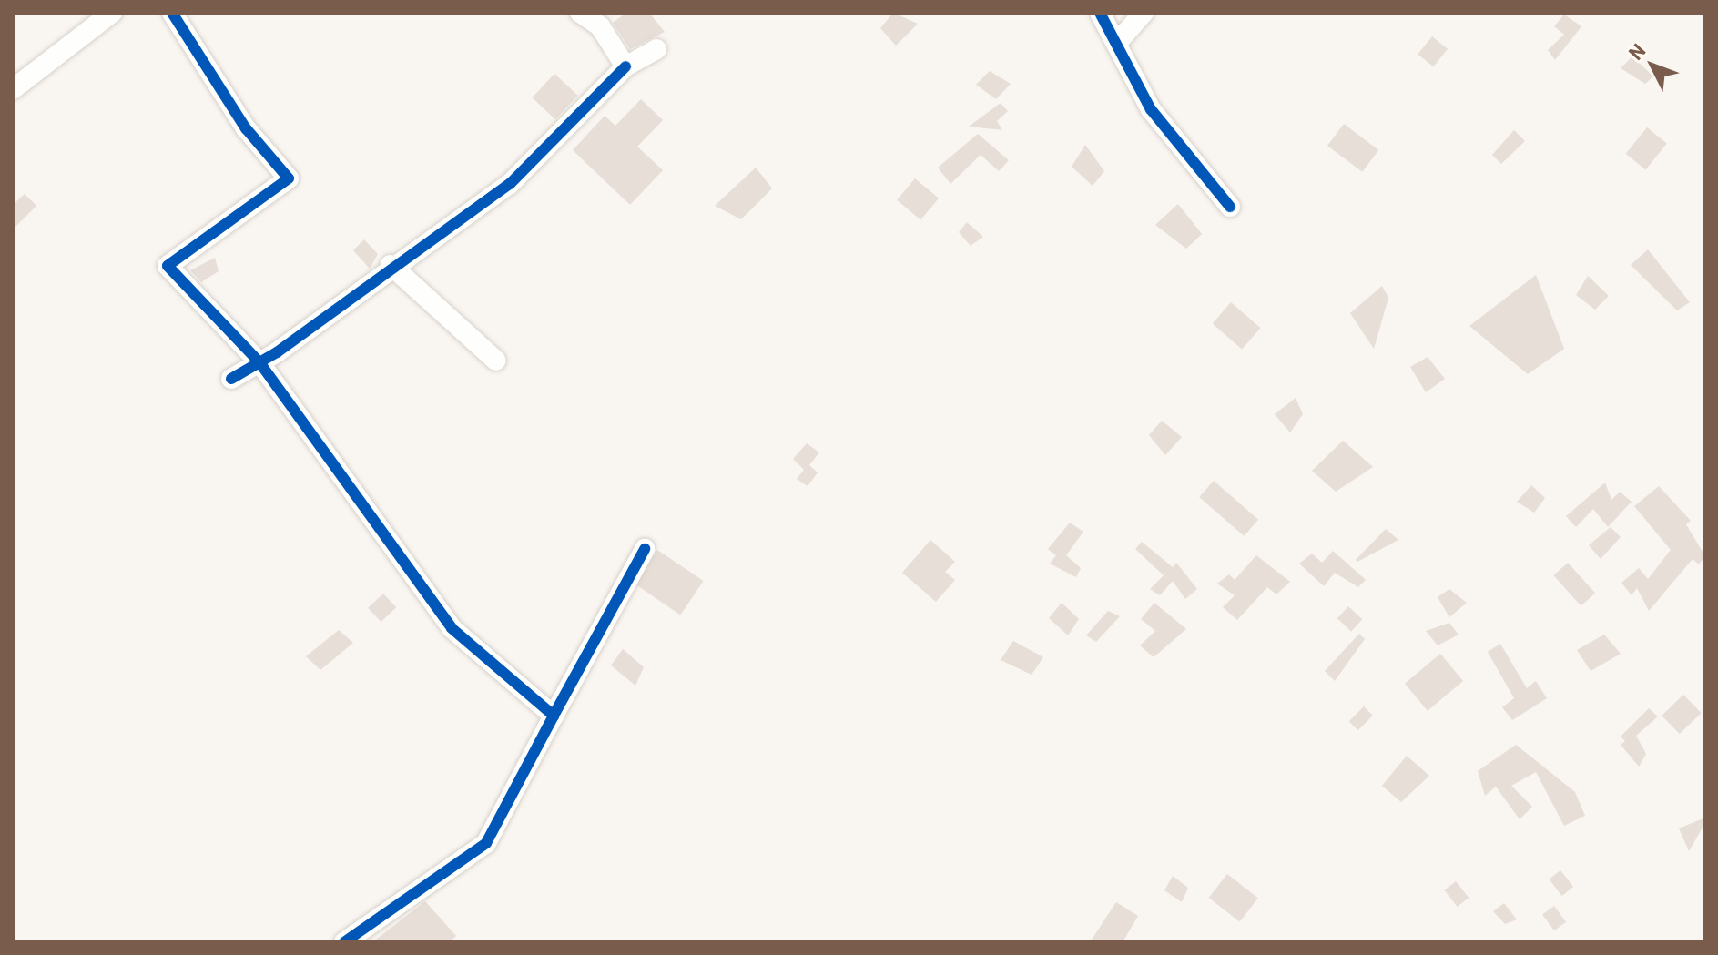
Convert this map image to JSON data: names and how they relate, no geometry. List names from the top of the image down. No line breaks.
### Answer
{"north":"top left"}
